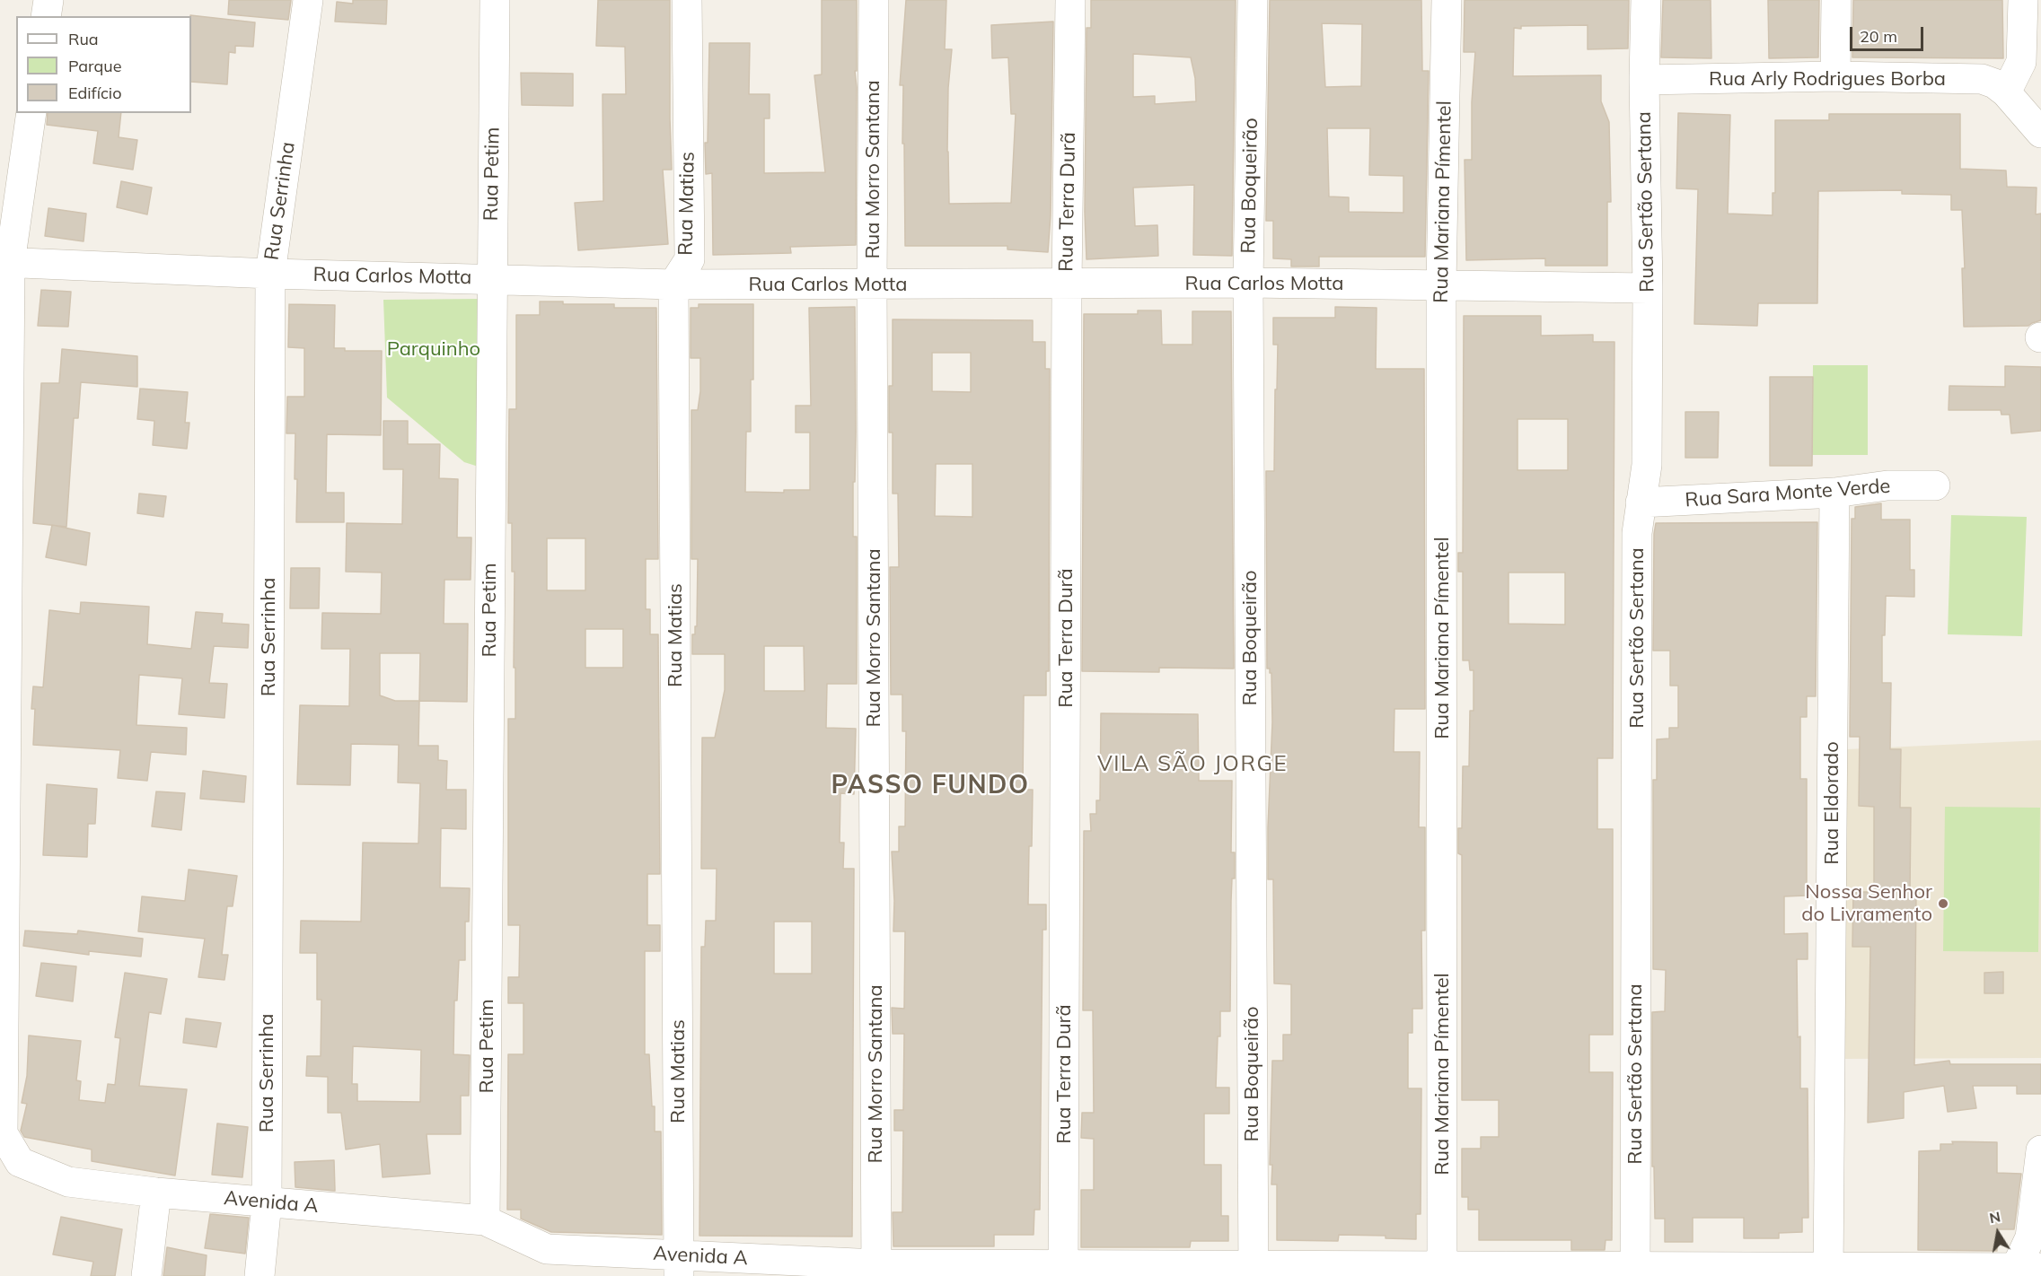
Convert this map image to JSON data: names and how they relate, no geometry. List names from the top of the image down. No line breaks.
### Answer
{"streets":{"street":["Rua Arly Rodrigues Borba","Rua Morro Santana","Rua Petim","Rua Boqueirão","Rua Serrinha","Rua Terra Durã","Rua Mariana Pímentel","Rua Sertão Sertana","Rua Matias","Rua Carlos Motta","Rua Sara Monte Verde","Rua Eldorado","Avenida A"]},"crossings":[["Rua Arly Rodrigues Borba","Rua Sertão Sertana"],["Rua Morro Santana","Rua Carlos Motta"],["Rua Morro Santana","Avenida A"],["Rua Petim","Rua Carlos Motta"],["Rua Petim","Avenida A"],["Rua Boqueirão","Rua Carlos Motta"],["Rua Boqueirão","Avenida A"],["Rua Serrinha","Rua Carlos Motta"],["Rua Serrinha","Avenida A"],["Rua Terra Durã","Rua Carlos Motta"],["Rua Terra Durã","Avenida A"],["Rua Mariana Pímentel","Rua Carlos Motta"],["Rua Mariana Pímentel","Avenida A"],["Rua Sertão Sertana","Rua Carlos Motta"],["Rua Sertão Sertana","Rua Sara Monte Verde"],["Rua Sertão Sertana","Avenida A"],["Rua Matias","Rua Carlos Motta"],["Rua Matias","Avenida A"],["Rua Carlos Motta","Avenida A"],["Rua Sara Monte Verde","Rua Eldorado"],["Rua Eldorado","Avenida A"]],"districts":["VILA SÃO JORGE","PASSO FUNDO"],"parks":["Parquinho"],"places":["Nossa Senhor do Livramento"],"legend":["Rua","Parque","Edifício"],"scale_bar":"20 m","north":"top"}
